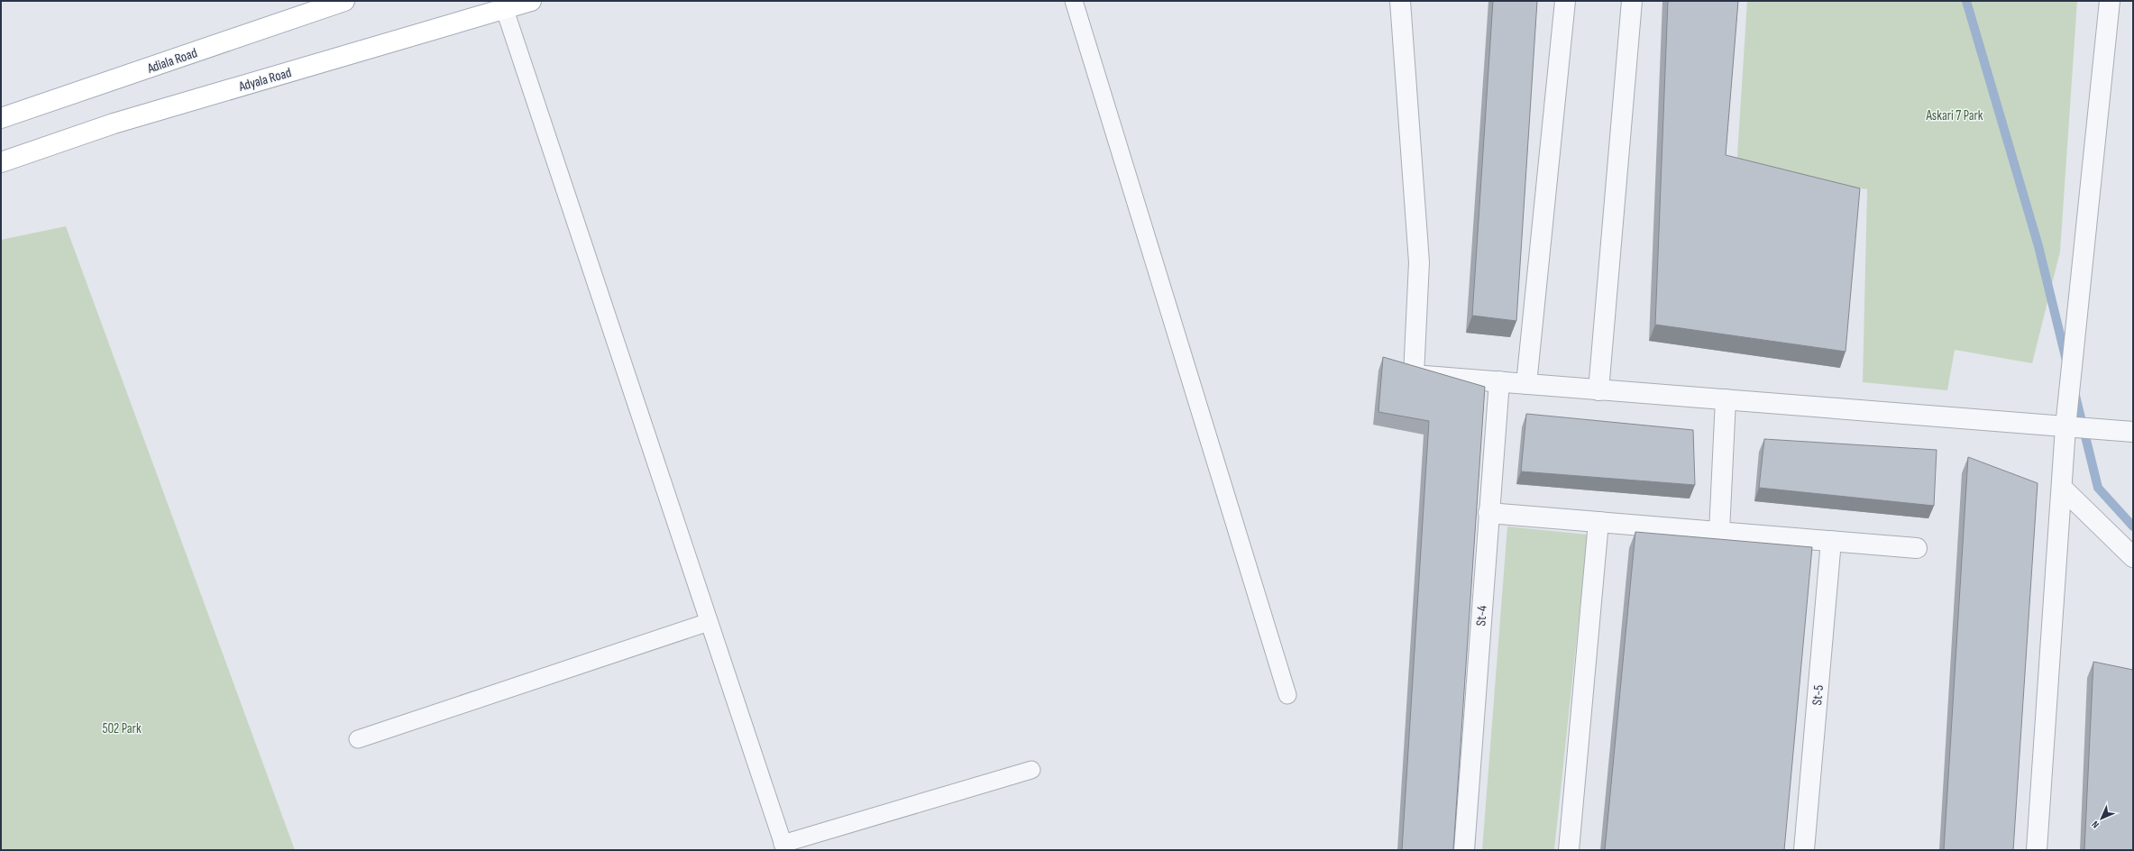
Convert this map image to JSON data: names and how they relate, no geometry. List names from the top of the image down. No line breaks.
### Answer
{"streets":{"main road":["Adiala Road","Adyala Road"],"street":["St-4","St-5"]},"parks":["Askari 7 Park","502 Park"],"north":"bottom left"}
